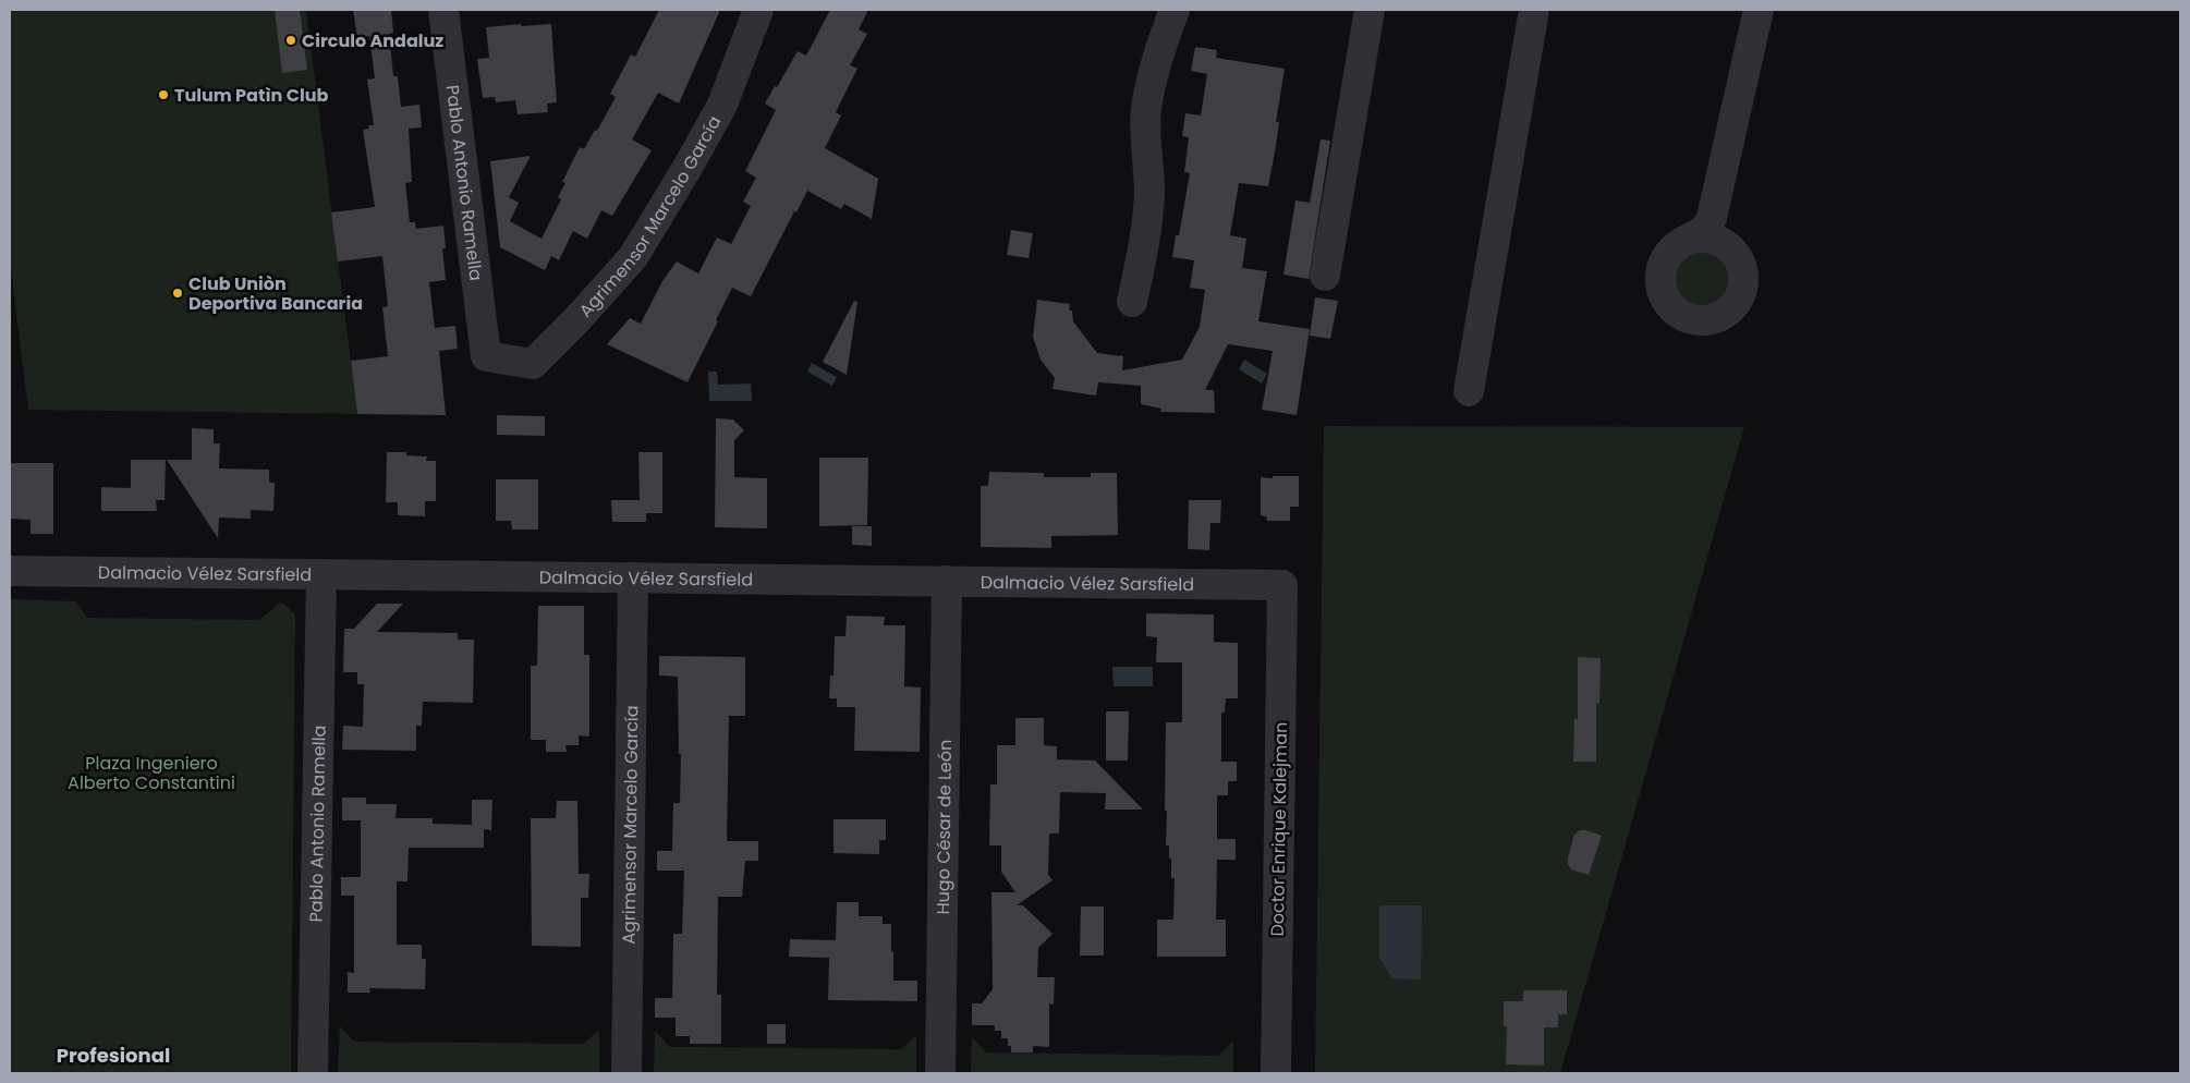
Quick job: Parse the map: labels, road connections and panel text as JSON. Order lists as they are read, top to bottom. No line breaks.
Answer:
{"streets":{"street":["Pablo Antonio Ramella","Agrimensor Marcelo García","Dalmacio Vélez Sarsfield","Hugo César de León","Doctor Enrique Kalejman"]},"crossings":[["Pablo Antonio Ramella","Agrimensor Marcelo García"],["Pablo Antonio Ramella","Dalmacio Vélez Sarsfield"],["Agrimensor Marcelo García","Dalmacio Vélez Sarsfield"],["Dalmacio Vélez Sarsfield","Hugo César de León"],["Dalmacio Vélez Sarsfield","Doctor Enrique Kalejman"]],"districts":["Profesional"],"parks":["Plaza Ingeniero Alberto Constantini"],"places":["Circulo Andaluz","Tulum Patìn Club","Club Uniòn Deportiva Bancaria"]}
